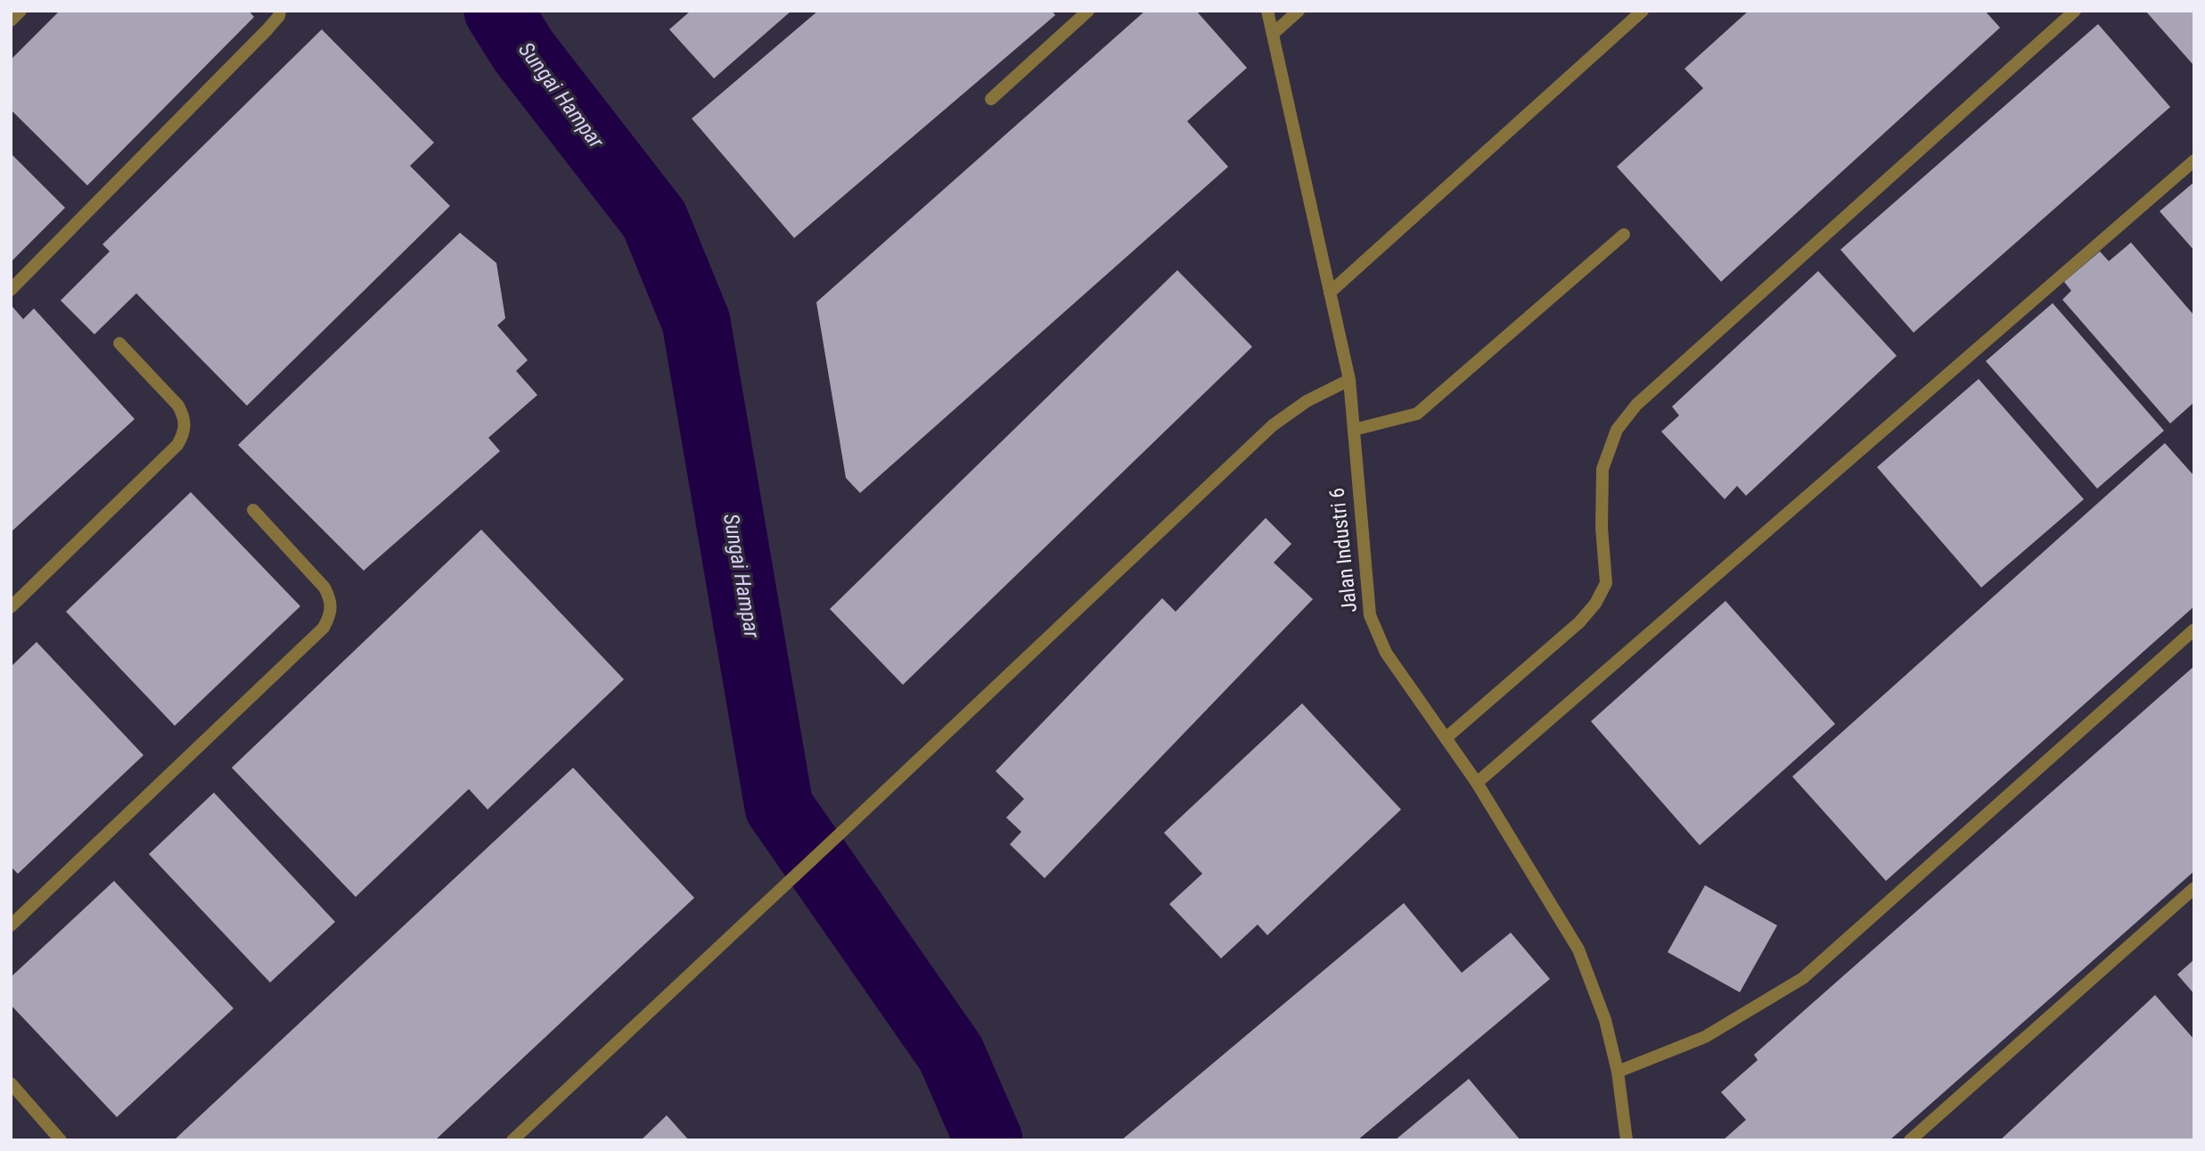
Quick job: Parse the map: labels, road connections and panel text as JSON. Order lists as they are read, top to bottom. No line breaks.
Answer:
{"streets":{"street":["Jalan Industri 6"]},"water":["Sungai Hampar"]}
